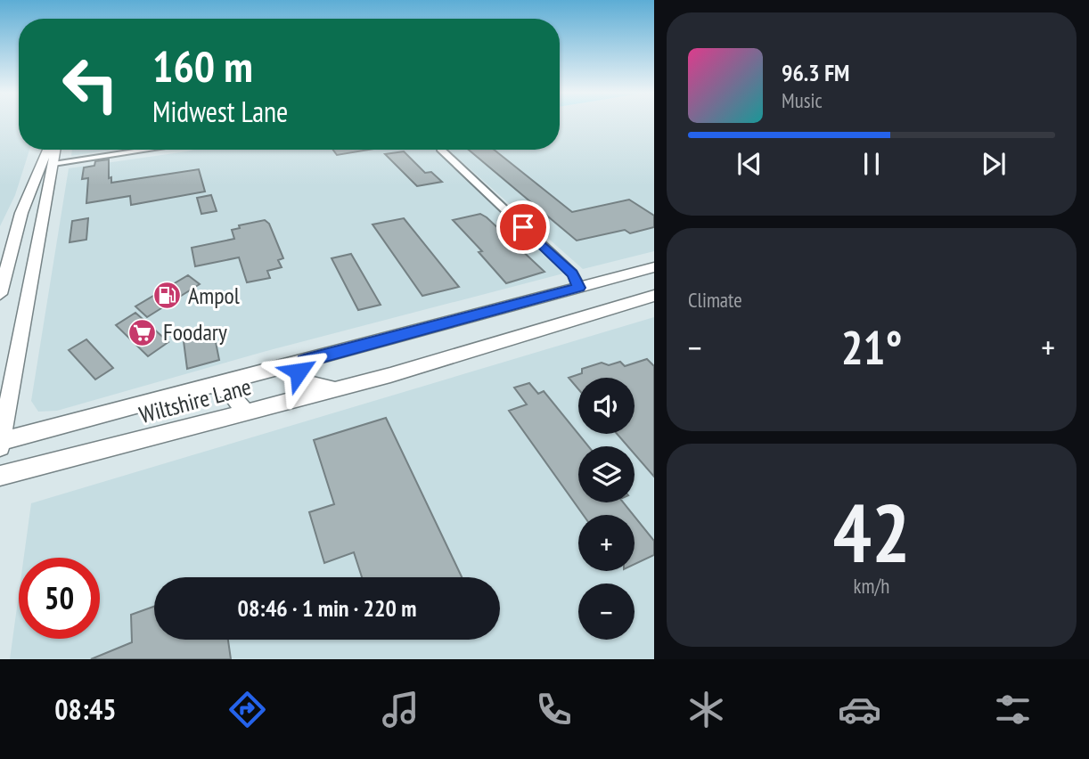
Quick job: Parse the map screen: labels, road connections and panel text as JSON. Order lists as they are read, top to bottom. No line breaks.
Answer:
{"streets":{"main road":["Wiltshire Lane"]},"places":{"fuel station":["Ampol"],"supermarket":["Foodary"]},"page":{"turn":["160 m","Midwest Lane"],"song":["96.3 FM","Music"],"tile":["Climate",["42","km/h"]],"heat":["−","21°","+"],"map_buttons":["+","−"],"limit":"50","trip":"08:46 · 1 min · 220 m","tabs":"08:45"}}
